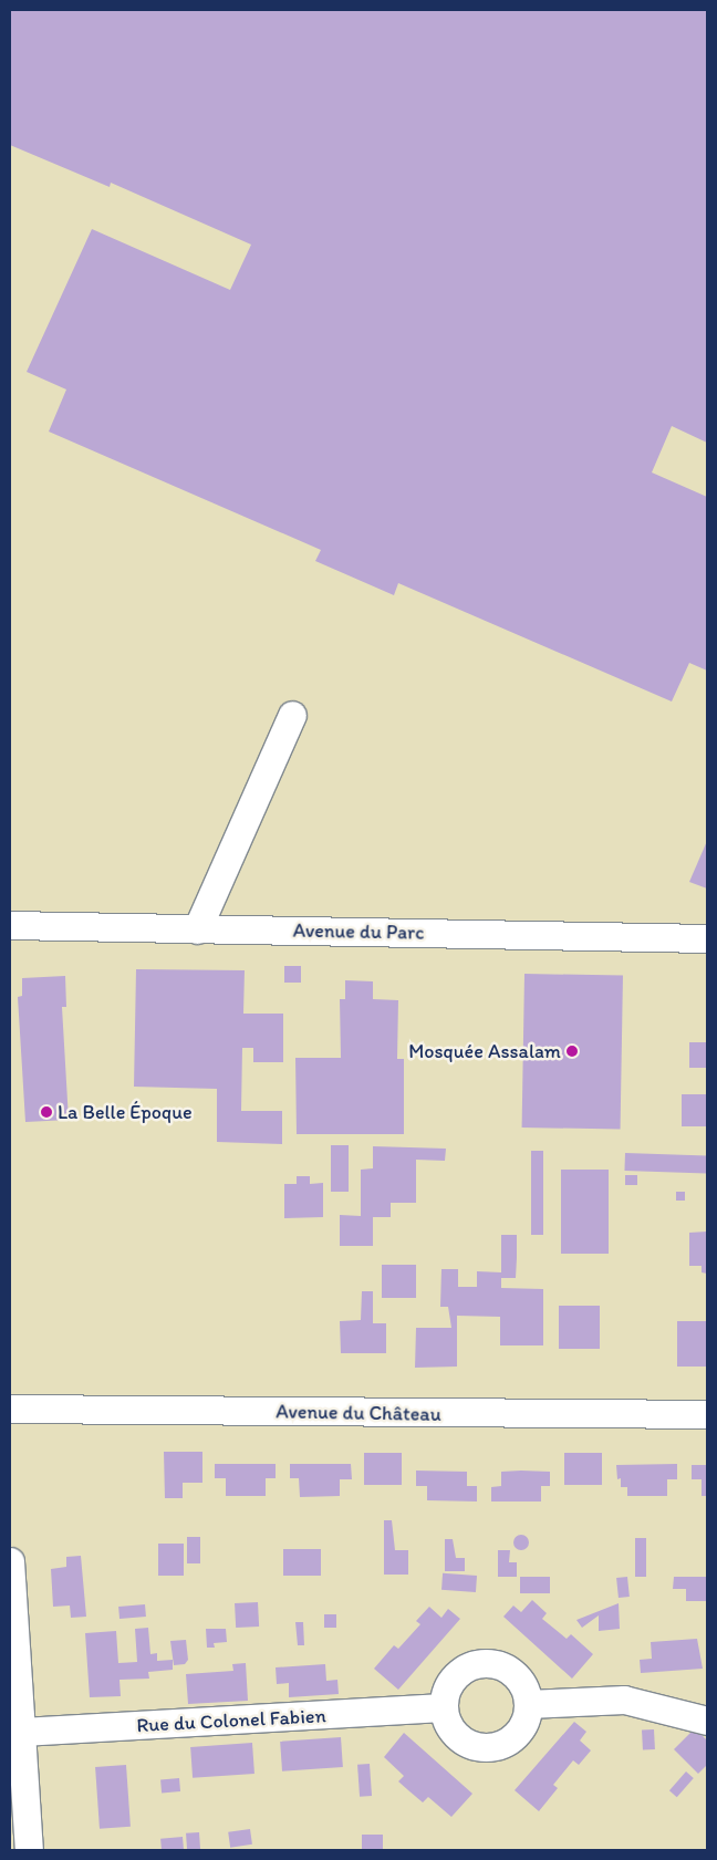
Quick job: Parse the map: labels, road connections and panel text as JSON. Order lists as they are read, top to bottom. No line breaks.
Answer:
{"streets":{"street":["Avenue du Parc","Avenue du Château","Rue du Colonel Fabien"]},"places":["Mosquée Assalam","La Belle Époque"]}
